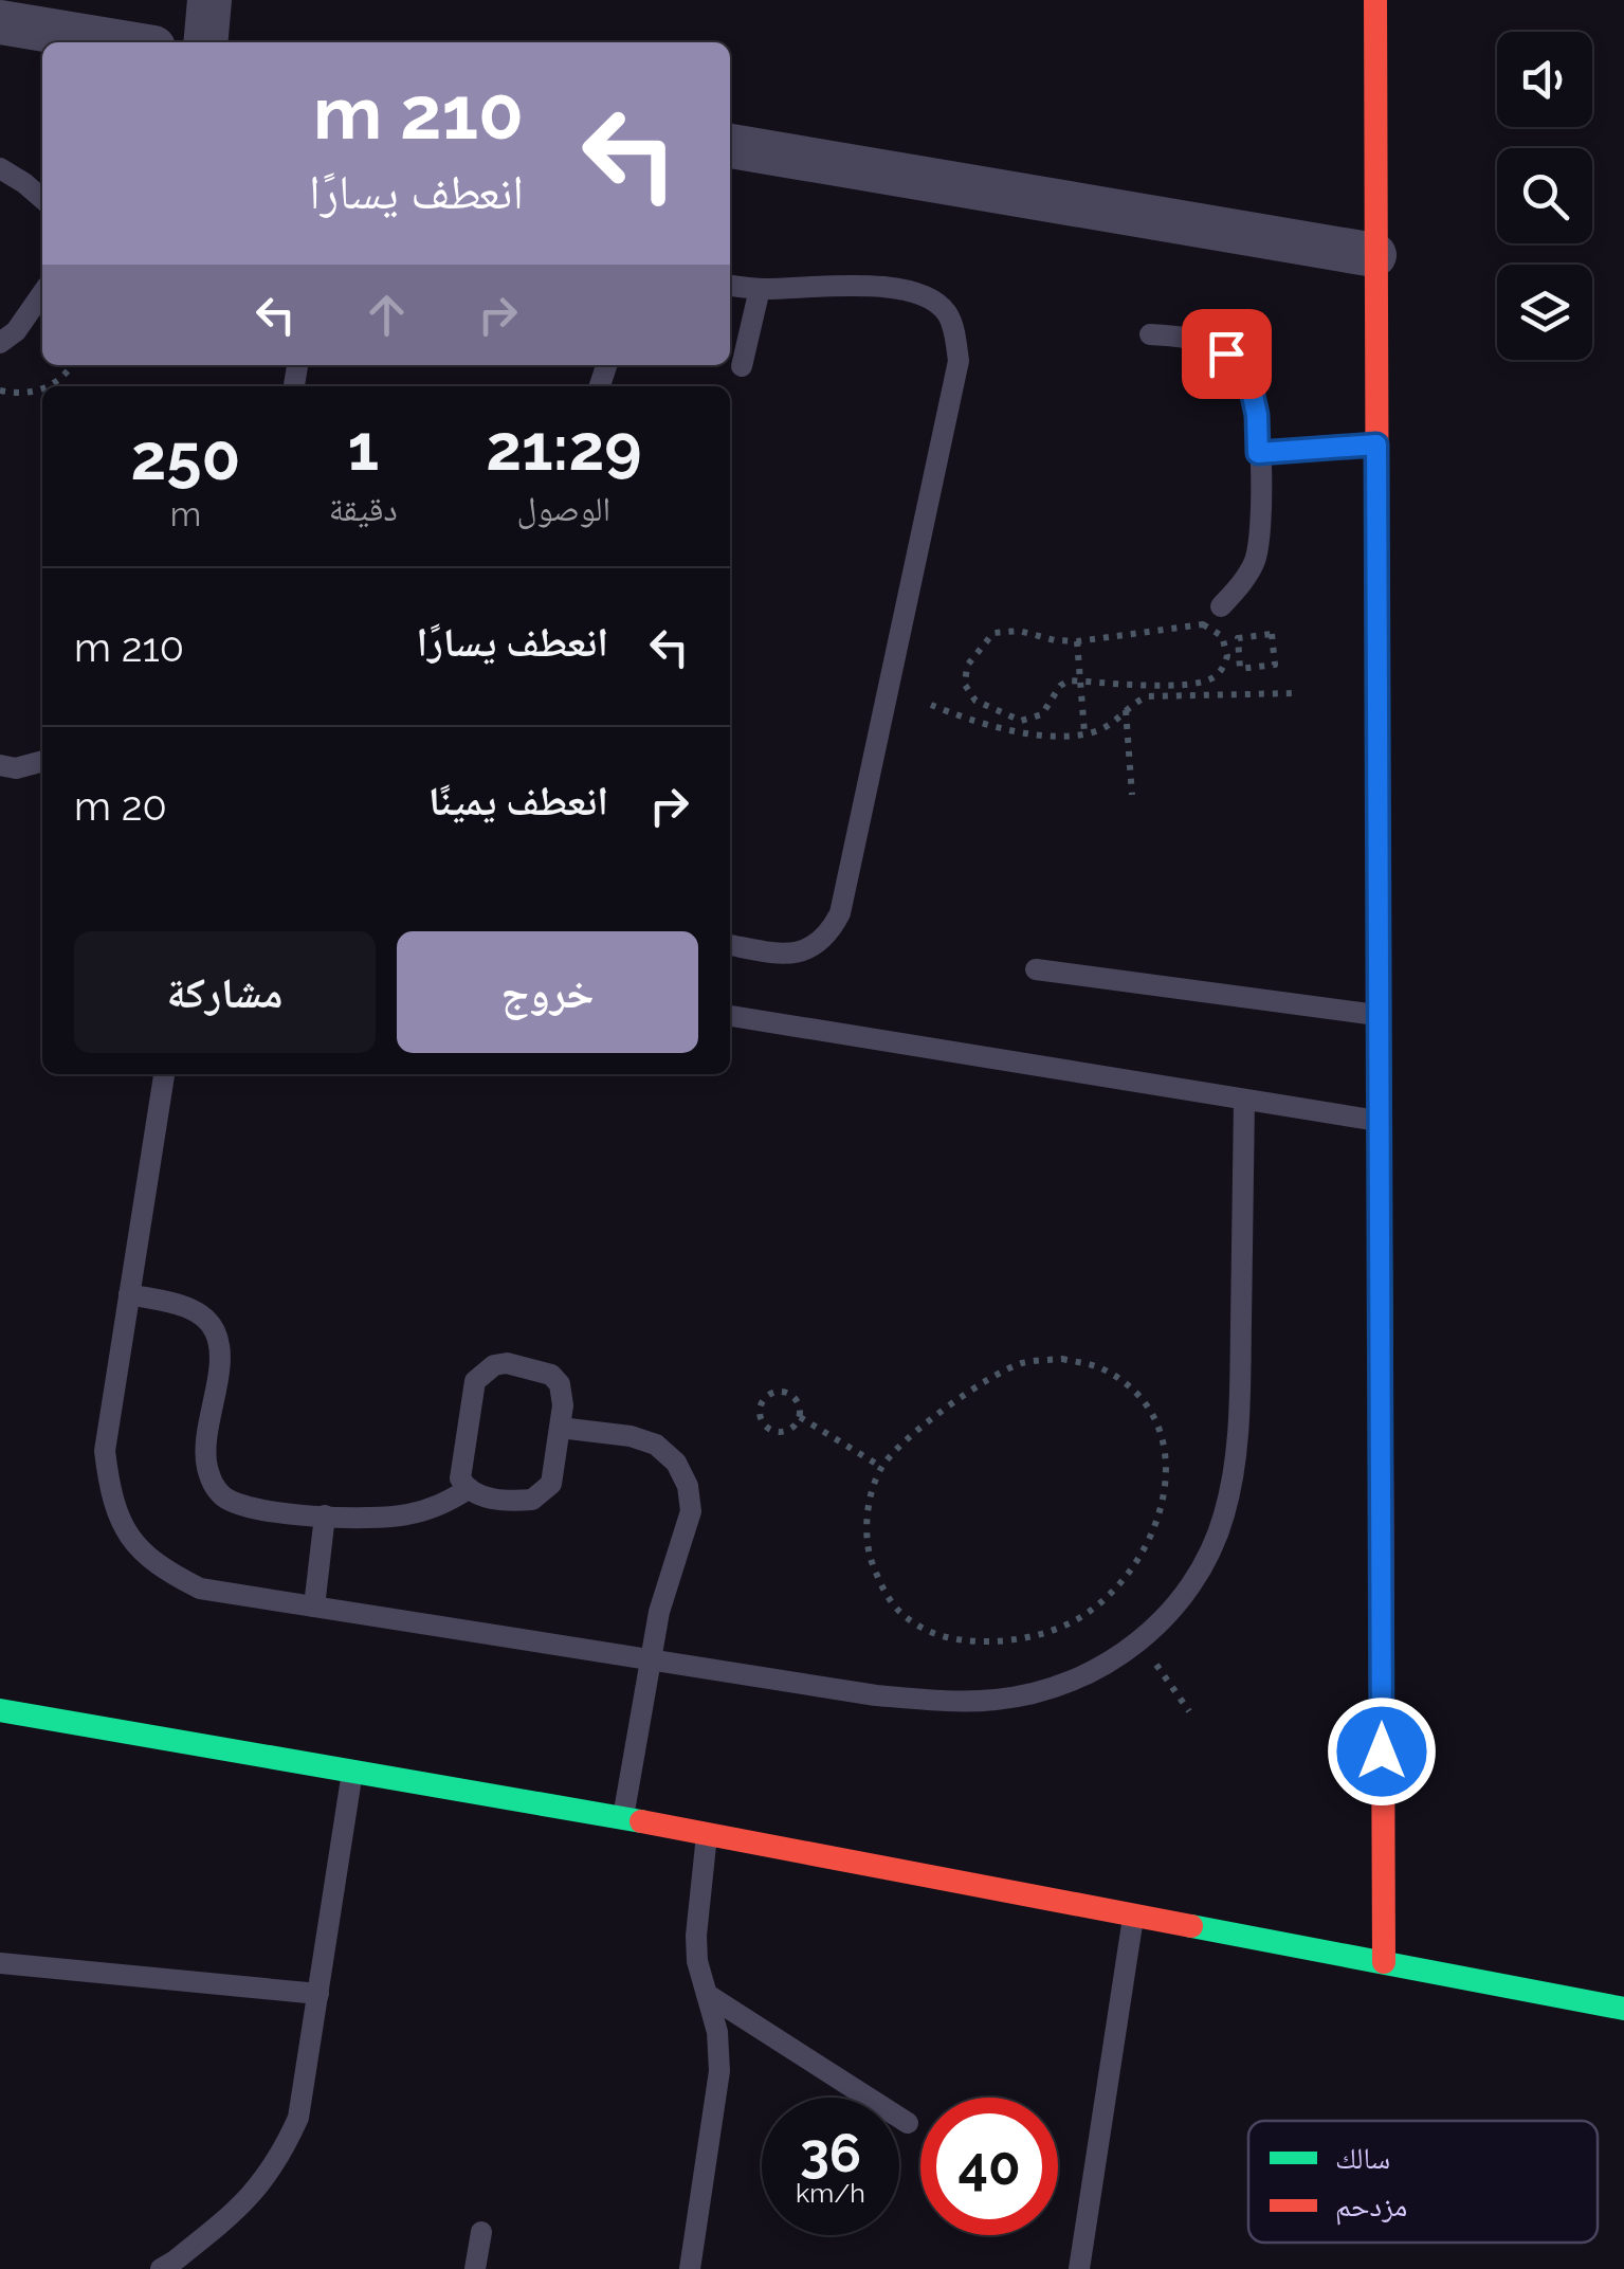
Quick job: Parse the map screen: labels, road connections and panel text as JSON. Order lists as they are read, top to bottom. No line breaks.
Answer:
{"legend":["سالك","مزدحم"],"page":{"turn":["210 m","انعطف يسارًا"],"eta":["21:29","الوصول","1","دقيقة","250","m"],"list":[{"name":"انعطف يسارًا","value":"210 m"},{"name":"انعطف يمينًا","value":"20 m"}],"buttons":["خروج","مشاركة"],"speed":"36 km/h","limit":"40"}}
